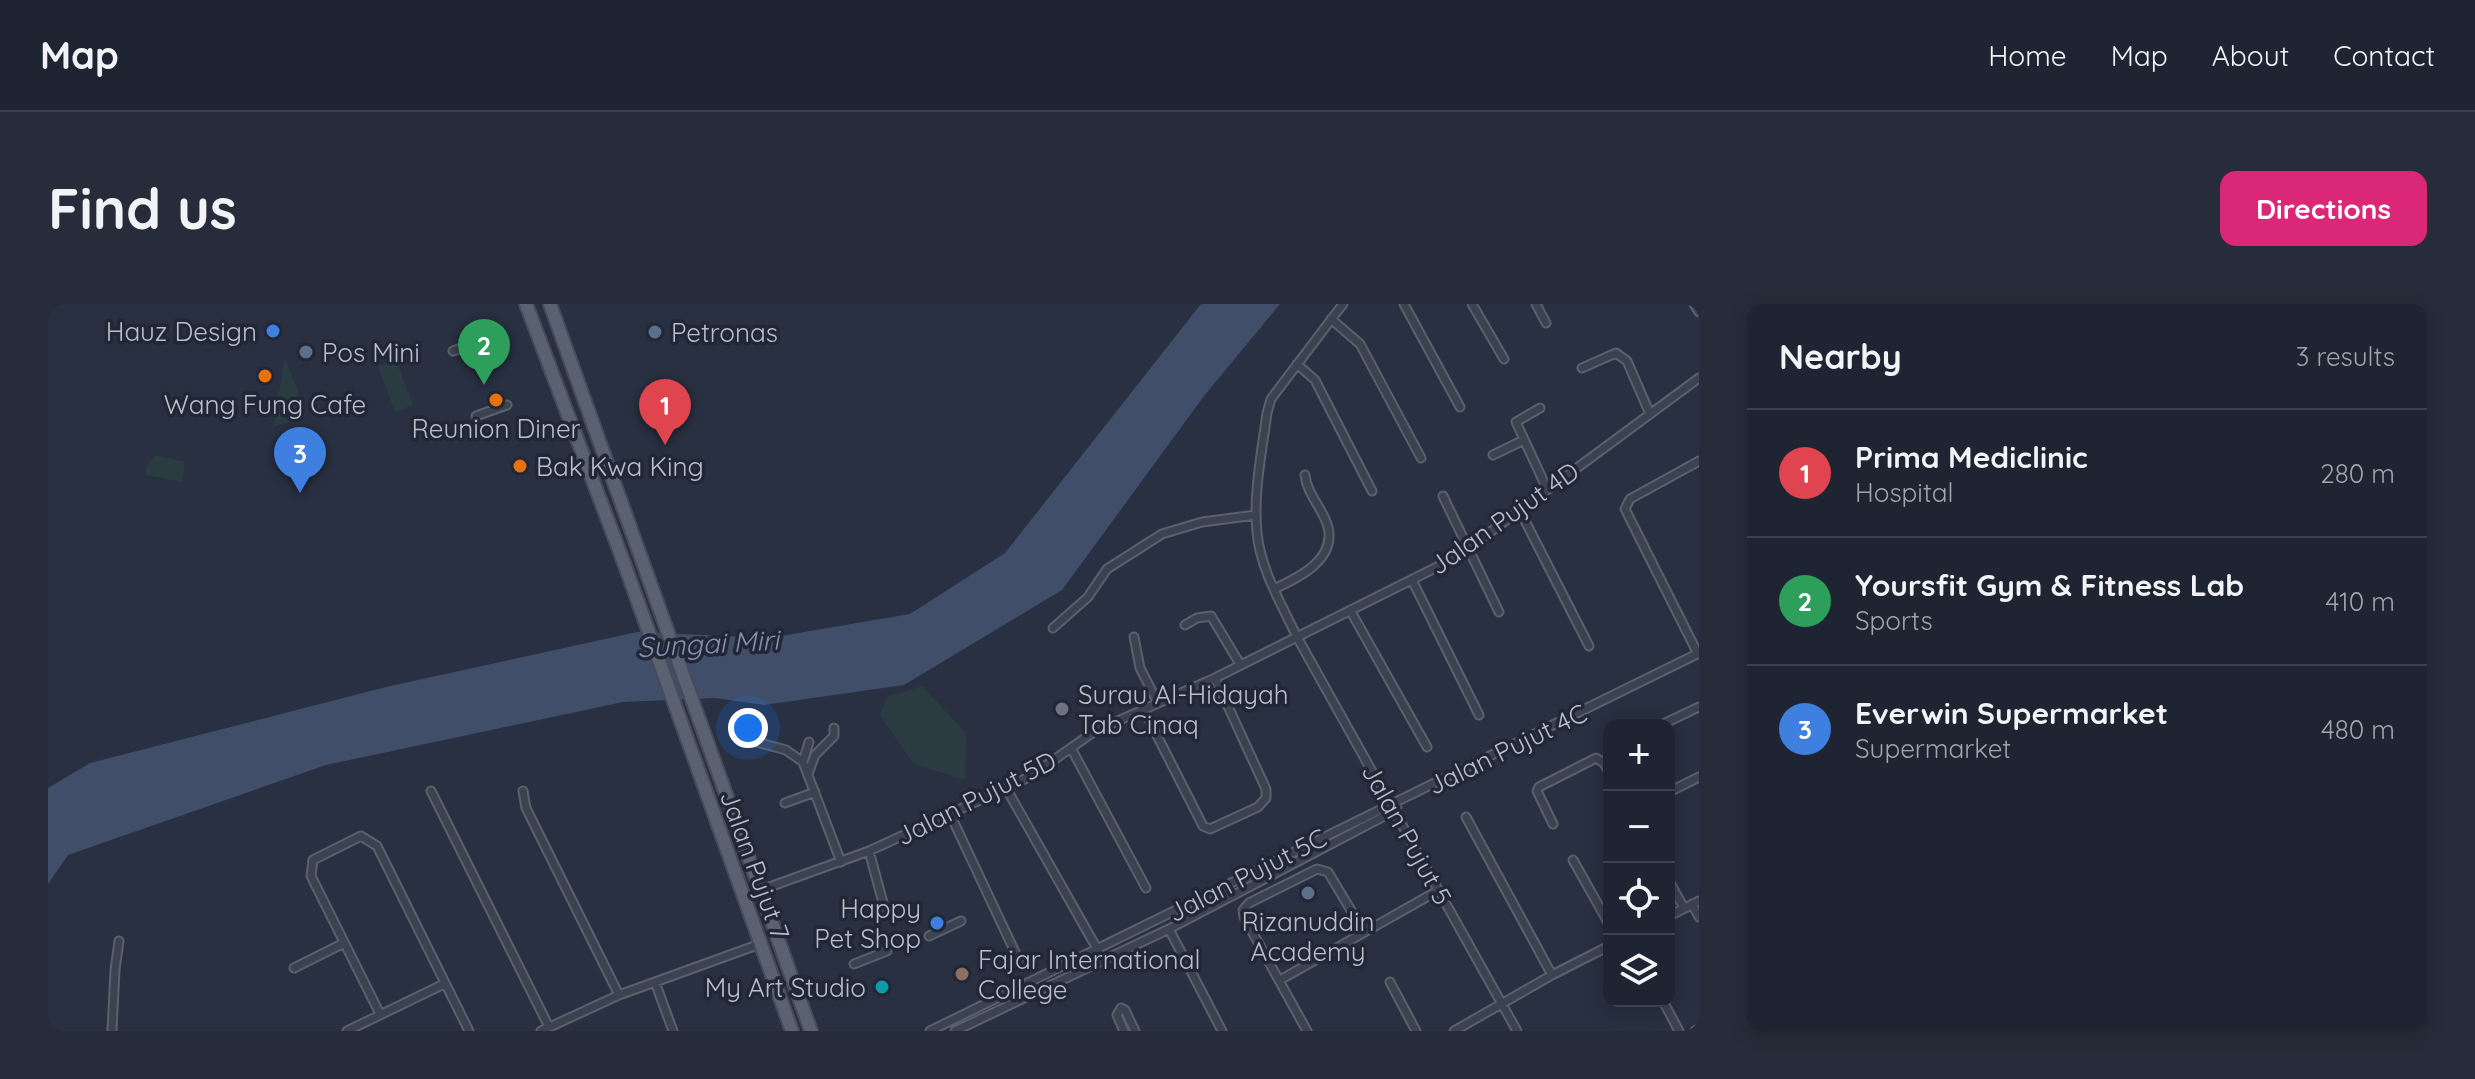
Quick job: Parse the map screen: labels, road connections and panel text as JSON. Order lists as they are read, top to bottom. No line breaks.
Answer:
{"streets":{"main road":["Jalan Pujut 7"],"street":["Jalan Pujut 4D","Jalan Pujut 4C","Jalan Pujut 5D","Jalan Pujut 5","Jalan Pujut 5C"]},"crossings":[["Jalan Pujut 4D","Jalan Pujut 5D"],["Jalan Pujut 4D","Jalan Pujut 5"],["Jalan Pujut 4C","Jalan Pujut 5"],["Jalan Pujut 4C","Jalan Pujut 5C"],["Jalan Pujut 5D","Jalan Pujut 5"],["Jalan Pujut 5D","Jalan Pujut 7"],["Jalan Pujut 5","Jalan Pujut 5C"]],"water":["Sungai Miri"],"places":["Hauz Design","Petronas","Pos Mini","Wang Fung Cafe","Reunion Diner","Bak Kwa King","Surau Al-Hidayah Tab Cinaq","Rizanuddin Academy","Happy Pet Shop","Fajar International College","My Art Studio"],"page":{"header":"Map","nav":["Home","Map","About","Contact"],"buttons":"Directions","title":"Find us","heading":["Nearby","3 results"],"pins":["2","1","3"],"list":[{"mark":"1","name":"Prima Mediclinic","note":"Hospital","value":"280 m"},{"mark":"2","name":"Yoursfit Gym & Fitness Lab","note":"Sports","value":"410 m"},{"mark":"3","name":"Everwin Supermarket","note":"Supermarket","value":"480 m"}],"map_buttons":["+","−"]}}
